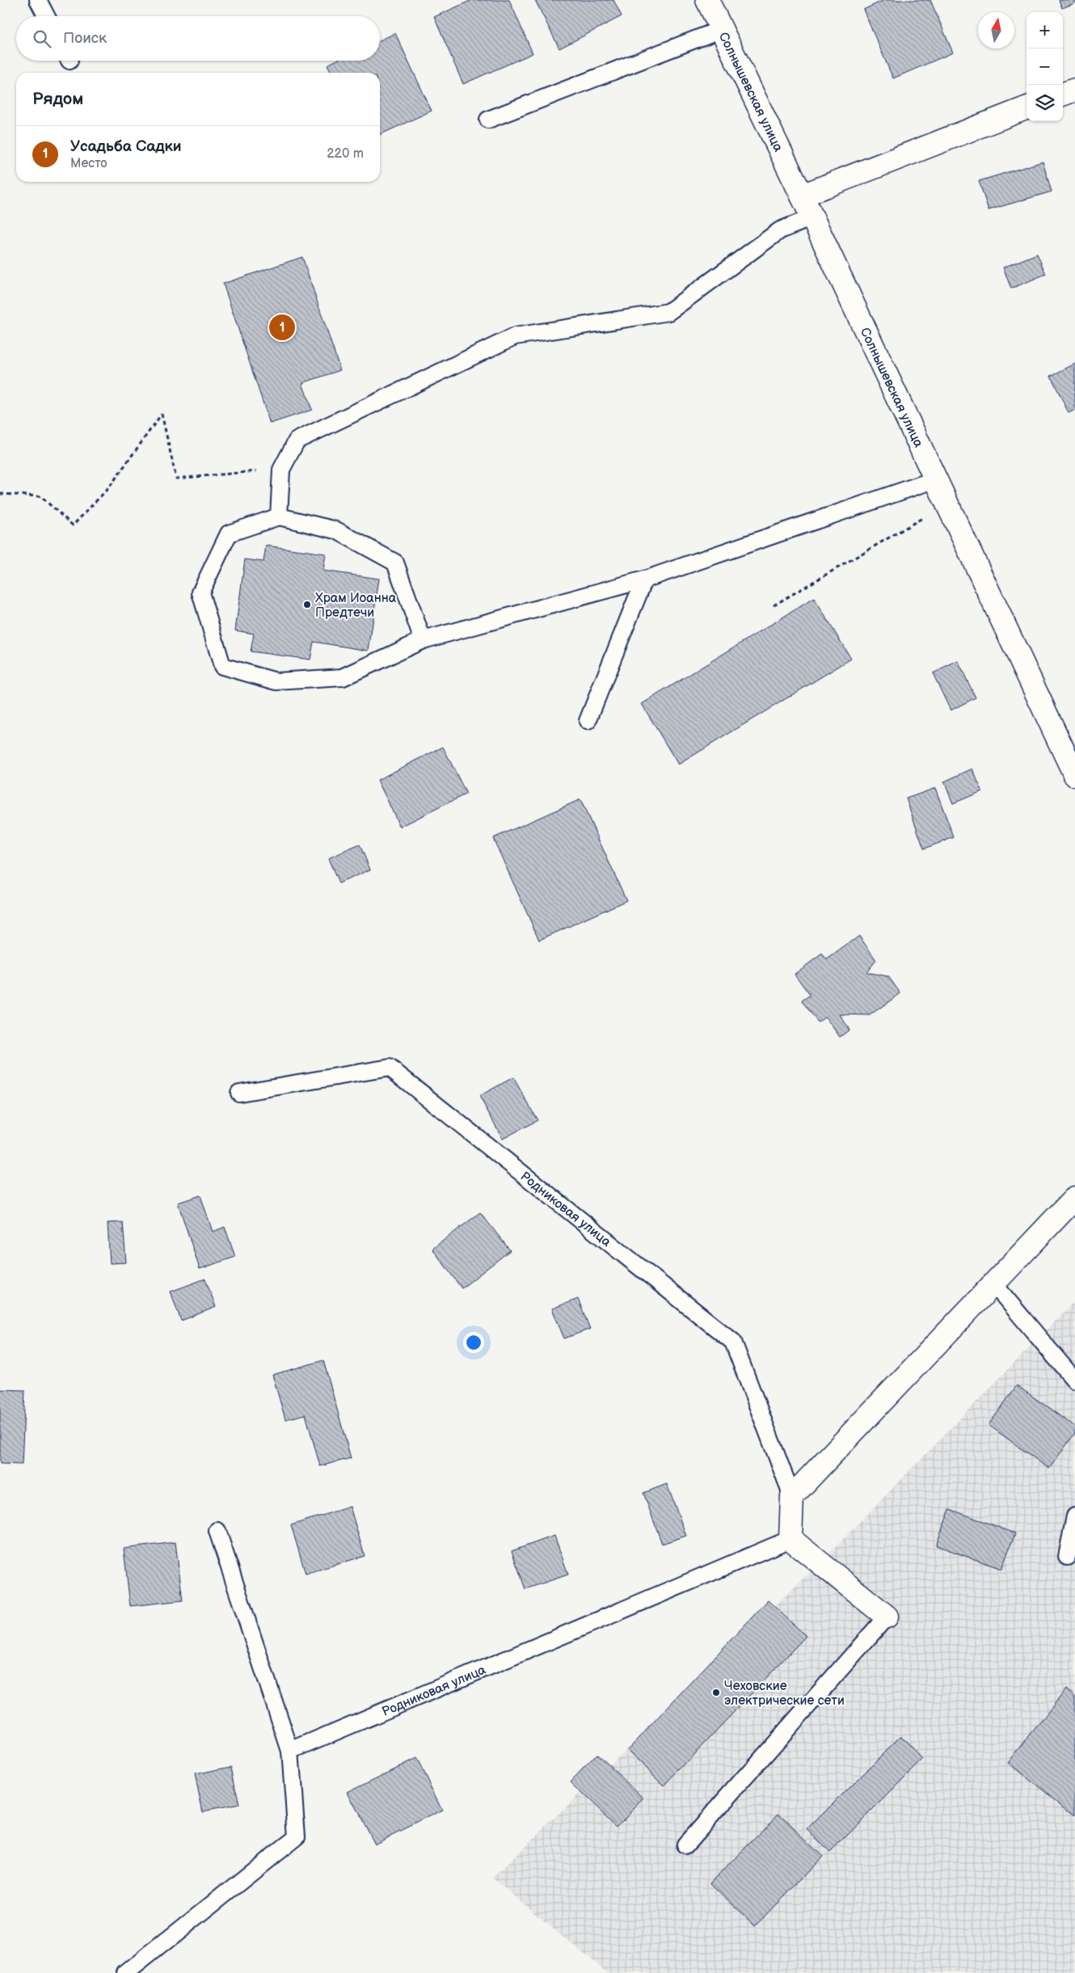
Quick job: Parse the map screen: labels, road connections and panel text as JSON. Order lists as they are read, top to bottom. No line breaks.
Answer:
{"streets":{"street":["Солнышевская улица"],"lane":["Родниковая улица"]},"places":["Храм Иоанна Предтечи","Чеховские электрические сети"],"north":"top","page":{"map_buttons":["+","−"],"search":"Поиск","heading":"Рядом","list":[{"mark":"1","name":"Усадьба Садки","note":"Место","value":"220 m"}],"pins":"1"}}
